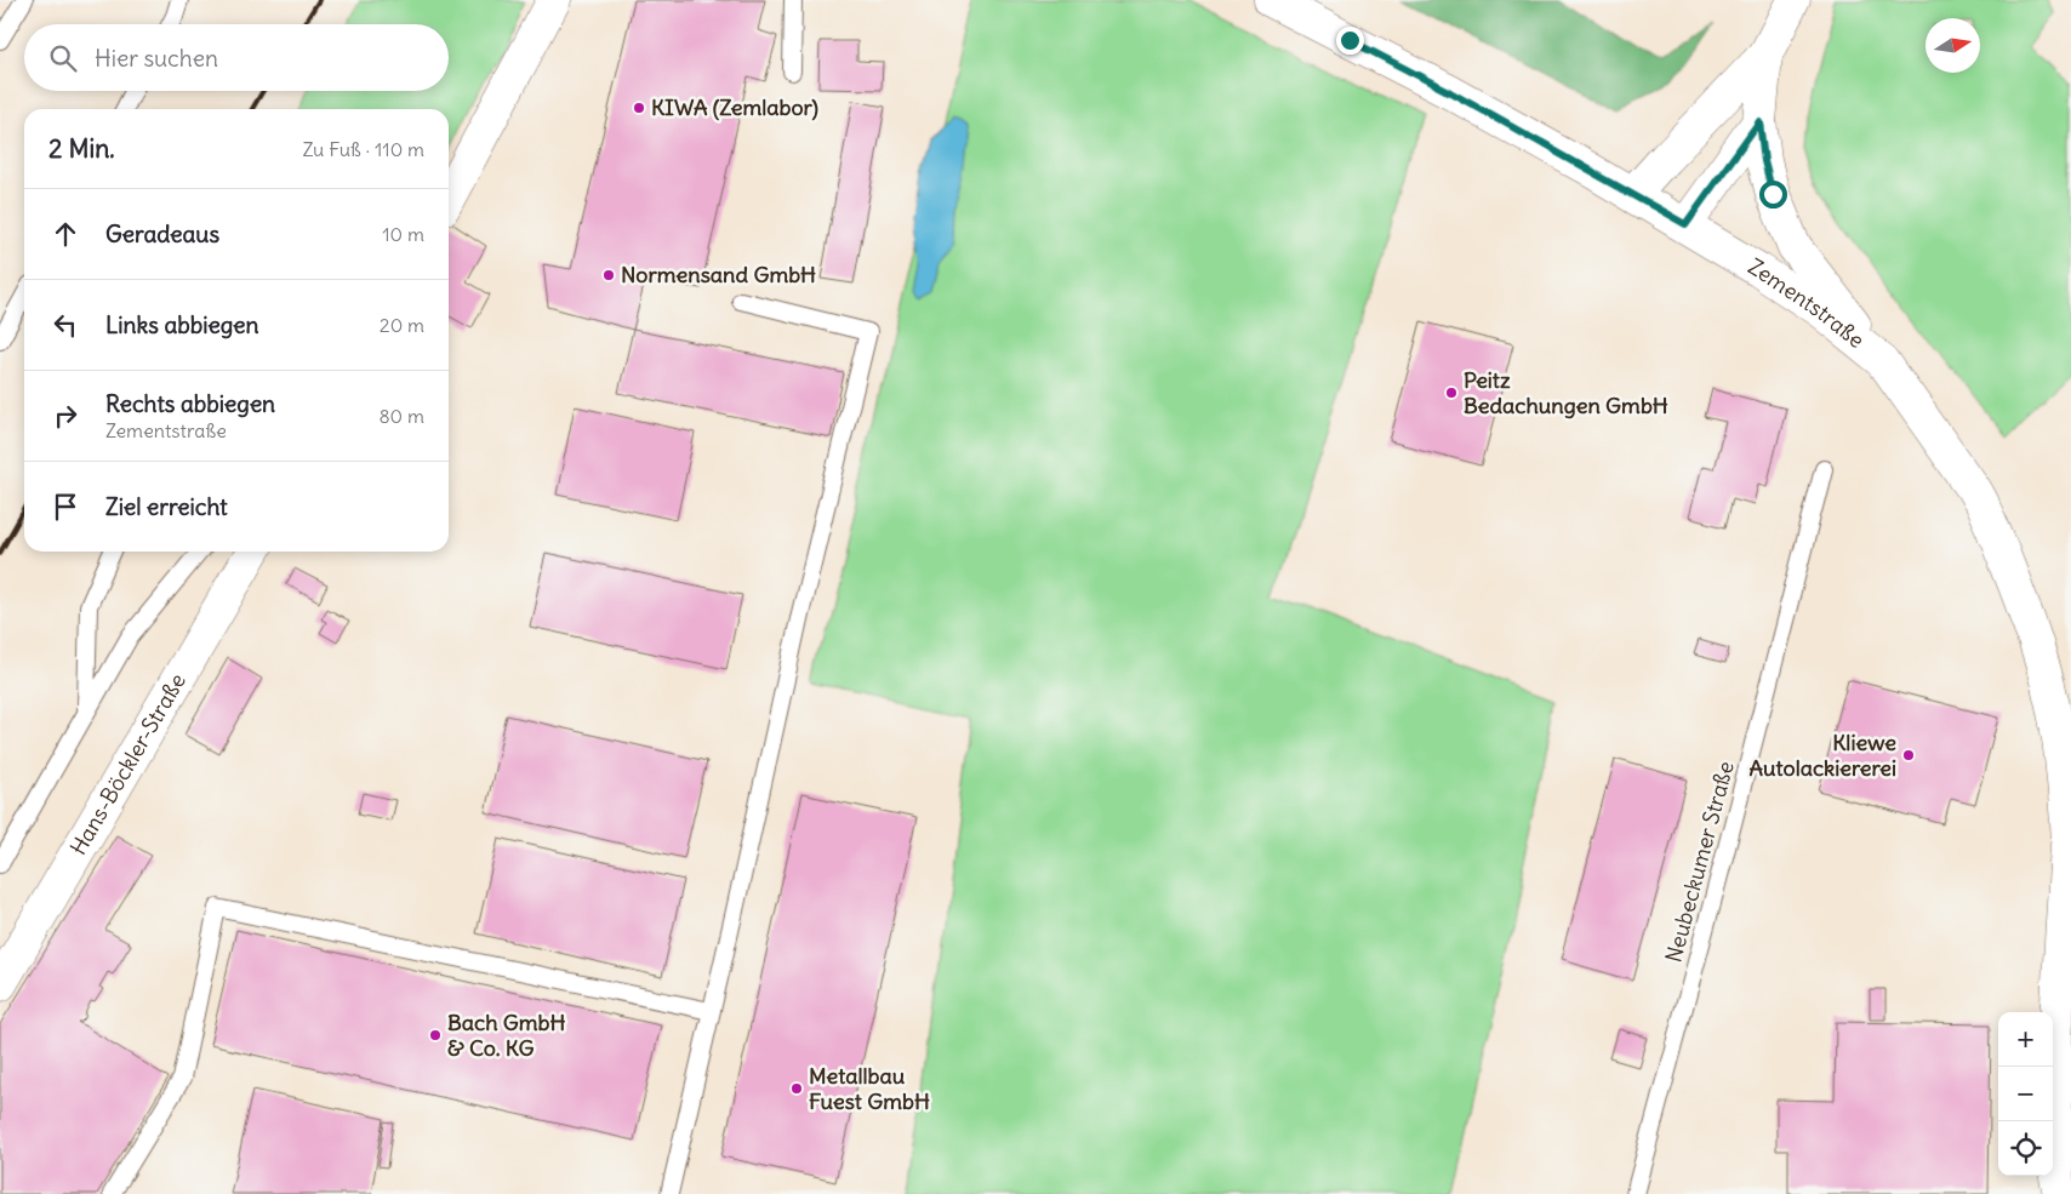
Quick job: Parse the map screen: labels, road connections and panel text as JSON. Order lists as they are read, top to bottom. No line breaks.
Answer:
{"streets":{"street":["Zementstraße","Hans-Böckler-Straße"],"lane":["Neubeckumer Straße"]},"places":["KIWA (Zemlabor)","Normensand GmbH","Peitz Bedachungen GmbH","Kliewe Autolackiererei","Bach GmbH & Co. KG","Metallbau Fuest GmbH"],"north":"right","page":{"search":"Hier suchen","heading":["2 Min.","Zu Fuß · 110 m"],"list":[["Geradeaus","10 m"],["Links abbiegen","20 m"],["Rechts abbiegen","Zementstraße","80 m"],"Ziel erreicht"],"map_buttons":["+","−"]}}
